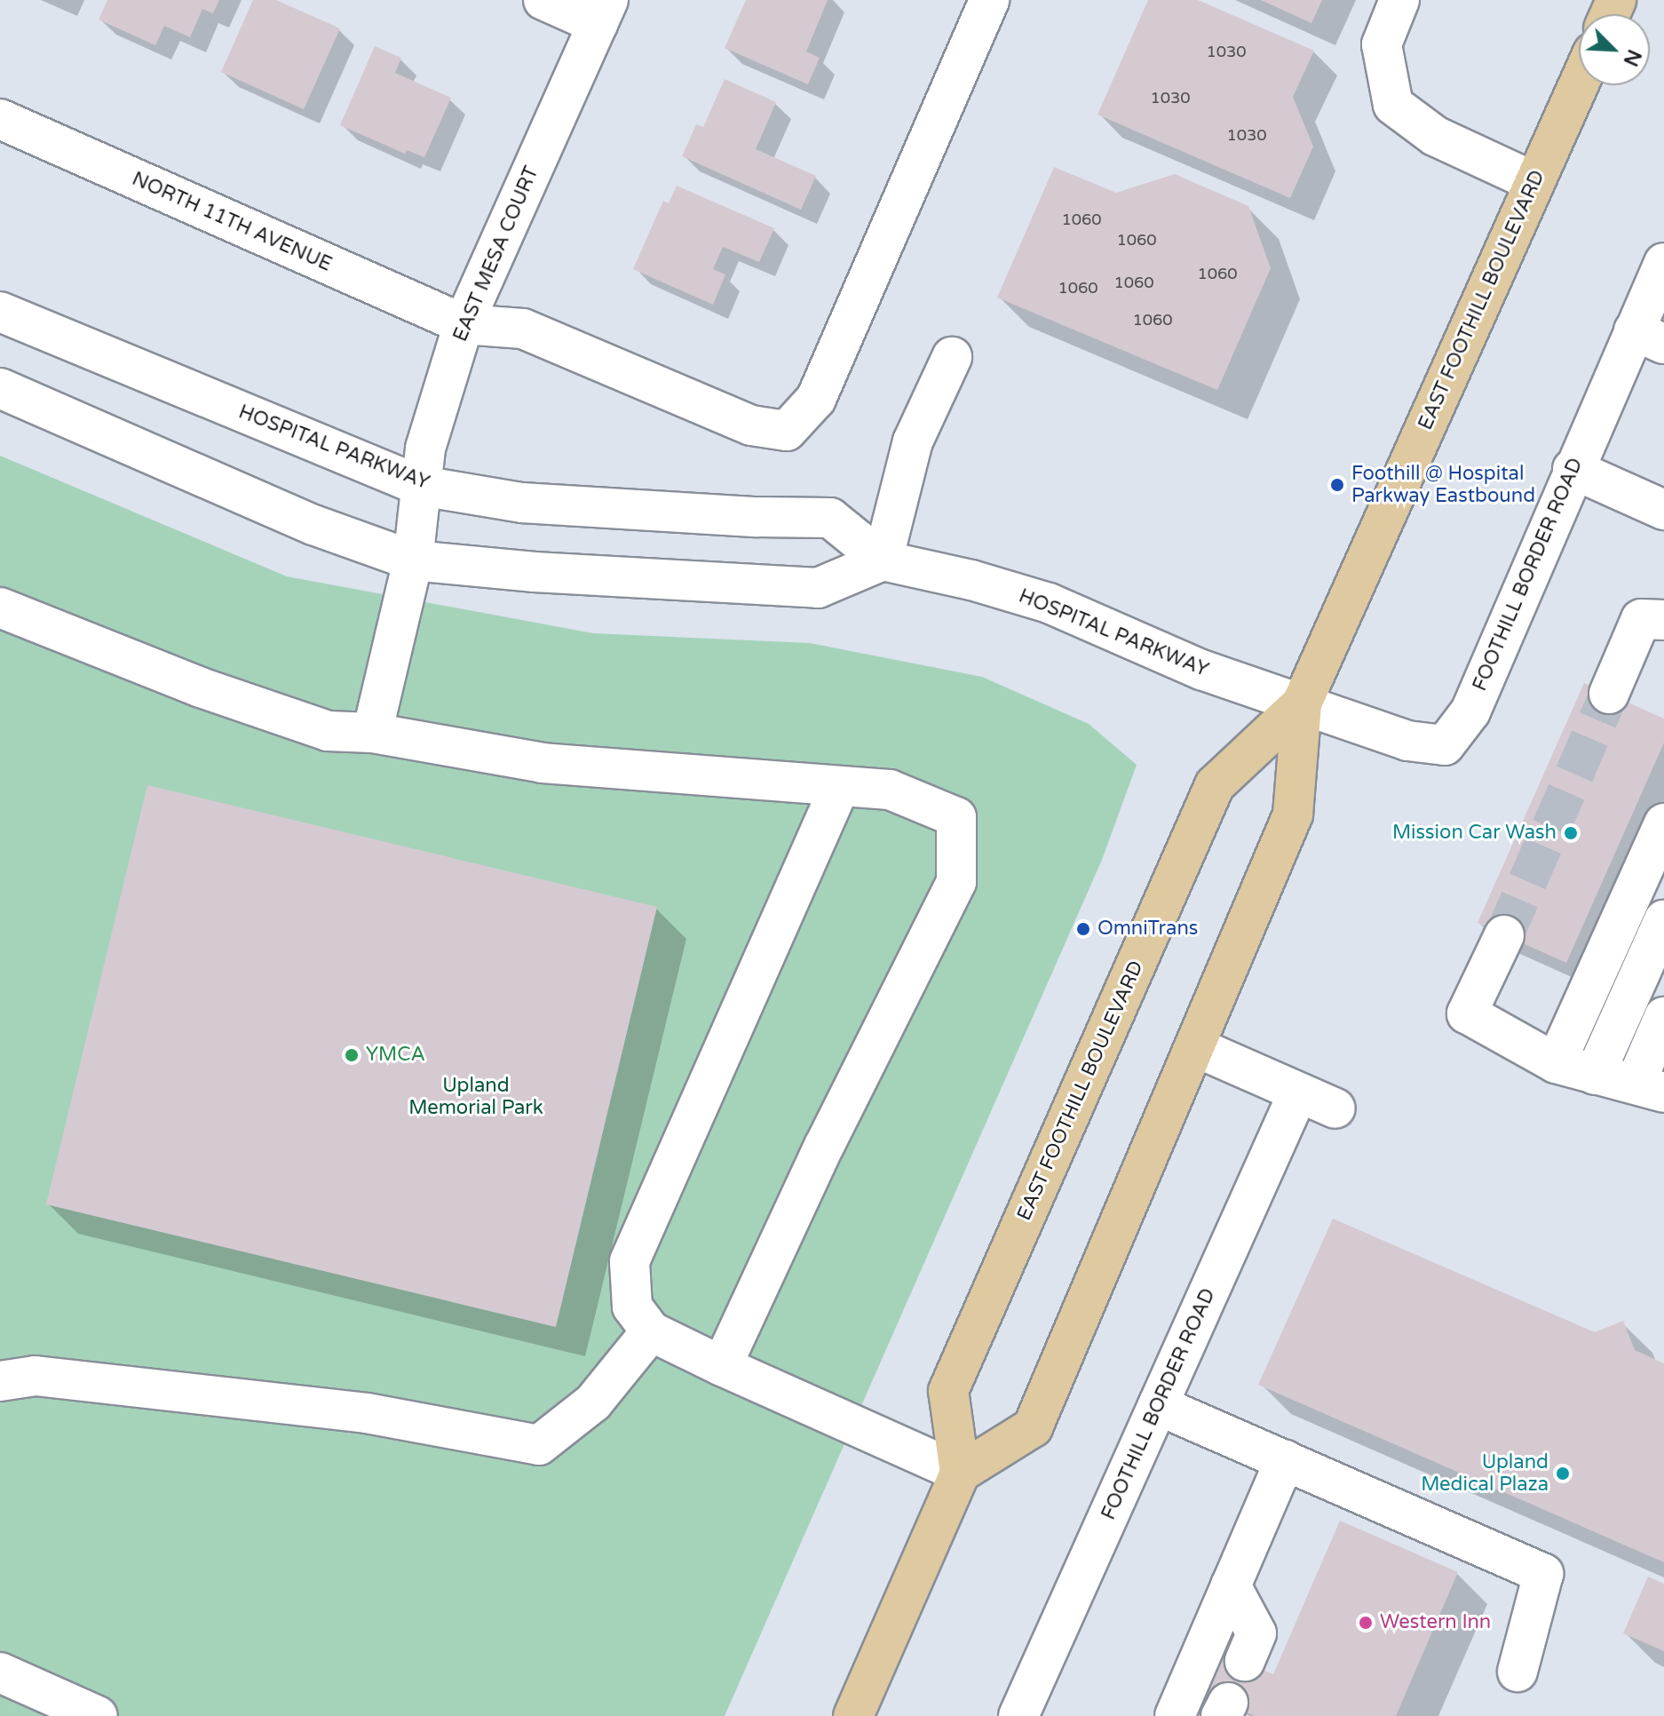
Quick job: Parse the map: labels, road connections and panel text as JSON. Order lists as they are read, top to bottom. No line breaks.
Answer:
{"streets":{"main road":["EAST FOOTHILL BOULEVARD"],"street":["NORTH 11TH AVENUE","EAST MESA COURT","HOSPITAL PARKWAY","FOOTHILL BORDER ROAD"]},"crossings":[["NORTH 11TH AVENUE","EAST MESA COURT"],["EAST MESA COURT","HOSPITAL PARKWAY"],["EAST FOOTHILL BOULEVARD","HOSPITAL PARKWAY"],["EAST FOOTHILL BOULEVARD","FOOTHILL BORDER ROAD"],["HOSPITAL PARKWAY","FOOTHILL BORDER ROAD"]],"parks":["Upland Memorial Park"],"places":["Foothill @ Hospital Parkway Eastbound","Mission Car Wash","OmniTrans","YMCA","Upland Medical Plaza","Western Inn"],"house_numbers":["1030","1030","1030","1060","1060","1060","1060","1060","1060"],"north":"bottom right"}
